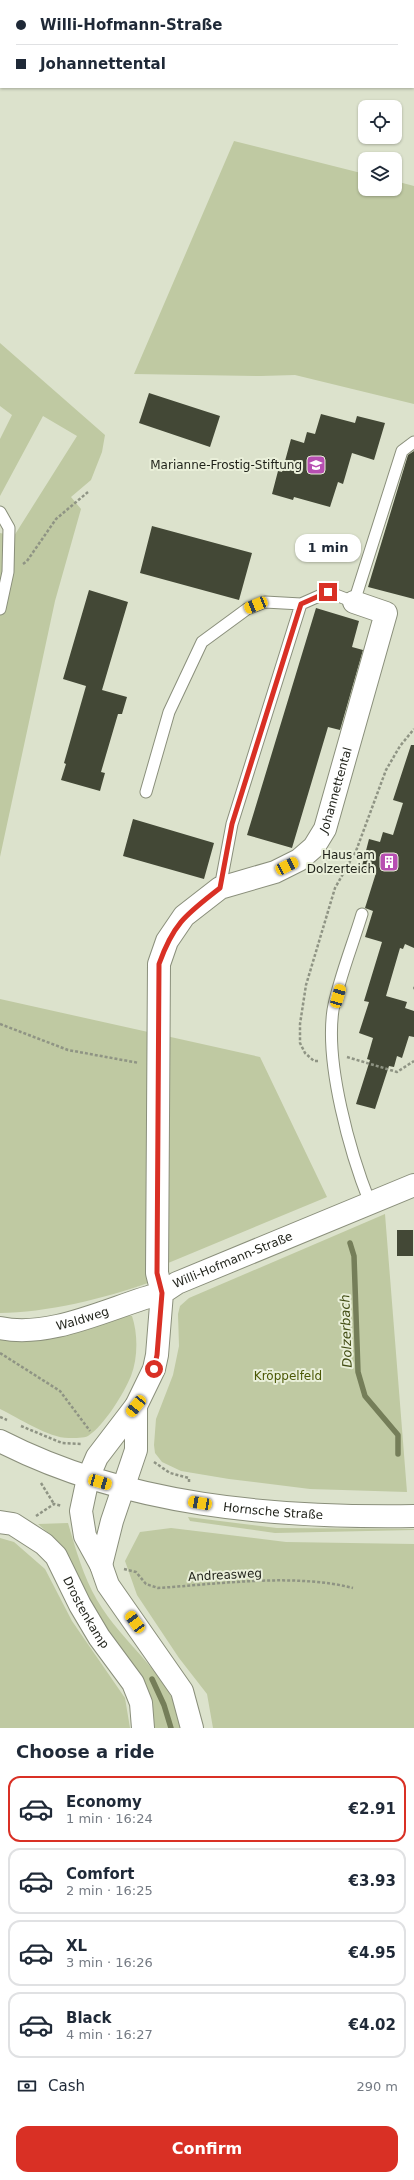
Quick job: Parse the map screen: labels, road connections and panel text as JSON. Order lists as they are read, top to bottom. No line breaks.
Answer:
{"streets":{"street":["Johannettental","Willi-Hofmann-Straße","Waldweg","Hornsche Straße","Drostenkamp"],"path":["Andreasweg"]},"crossings":[["Johannettental","Willi-Hofmann-Straße"],["Johannettental","Waldweg"],["Willi-Hofmann-Straße","Waldweg"],["Willi-Hofmann-Straße","Hornsche Straße"],["Willi-Hofmann-Straße","Andreasweg"]],"water":["Dolzerbach"],"parks":["Kröppelfeld"],"places":{"school or university":["Marianne-Frostig-Stiftung"],"building":["Haus am Dolzerteich"]},"page":{"banner":["Willi-Hofmann-Straße","Johannettental"],"bubble":"1 min","heading":"Choose a ride","list":[{"name":"Economy","note":"1 min · 16:24","value":"€2.91"},{"name":"Comfort","note":"2 min · 16:25","value":"€3.93"},{"name":"XL","note":"3 min · 16:26","value":"€4.95"},{"name":"Black","note":"4 min · 16:27","value":"€4.02"}],"pay":["Cash","290 m"],"buttons":"Confirm"}}
